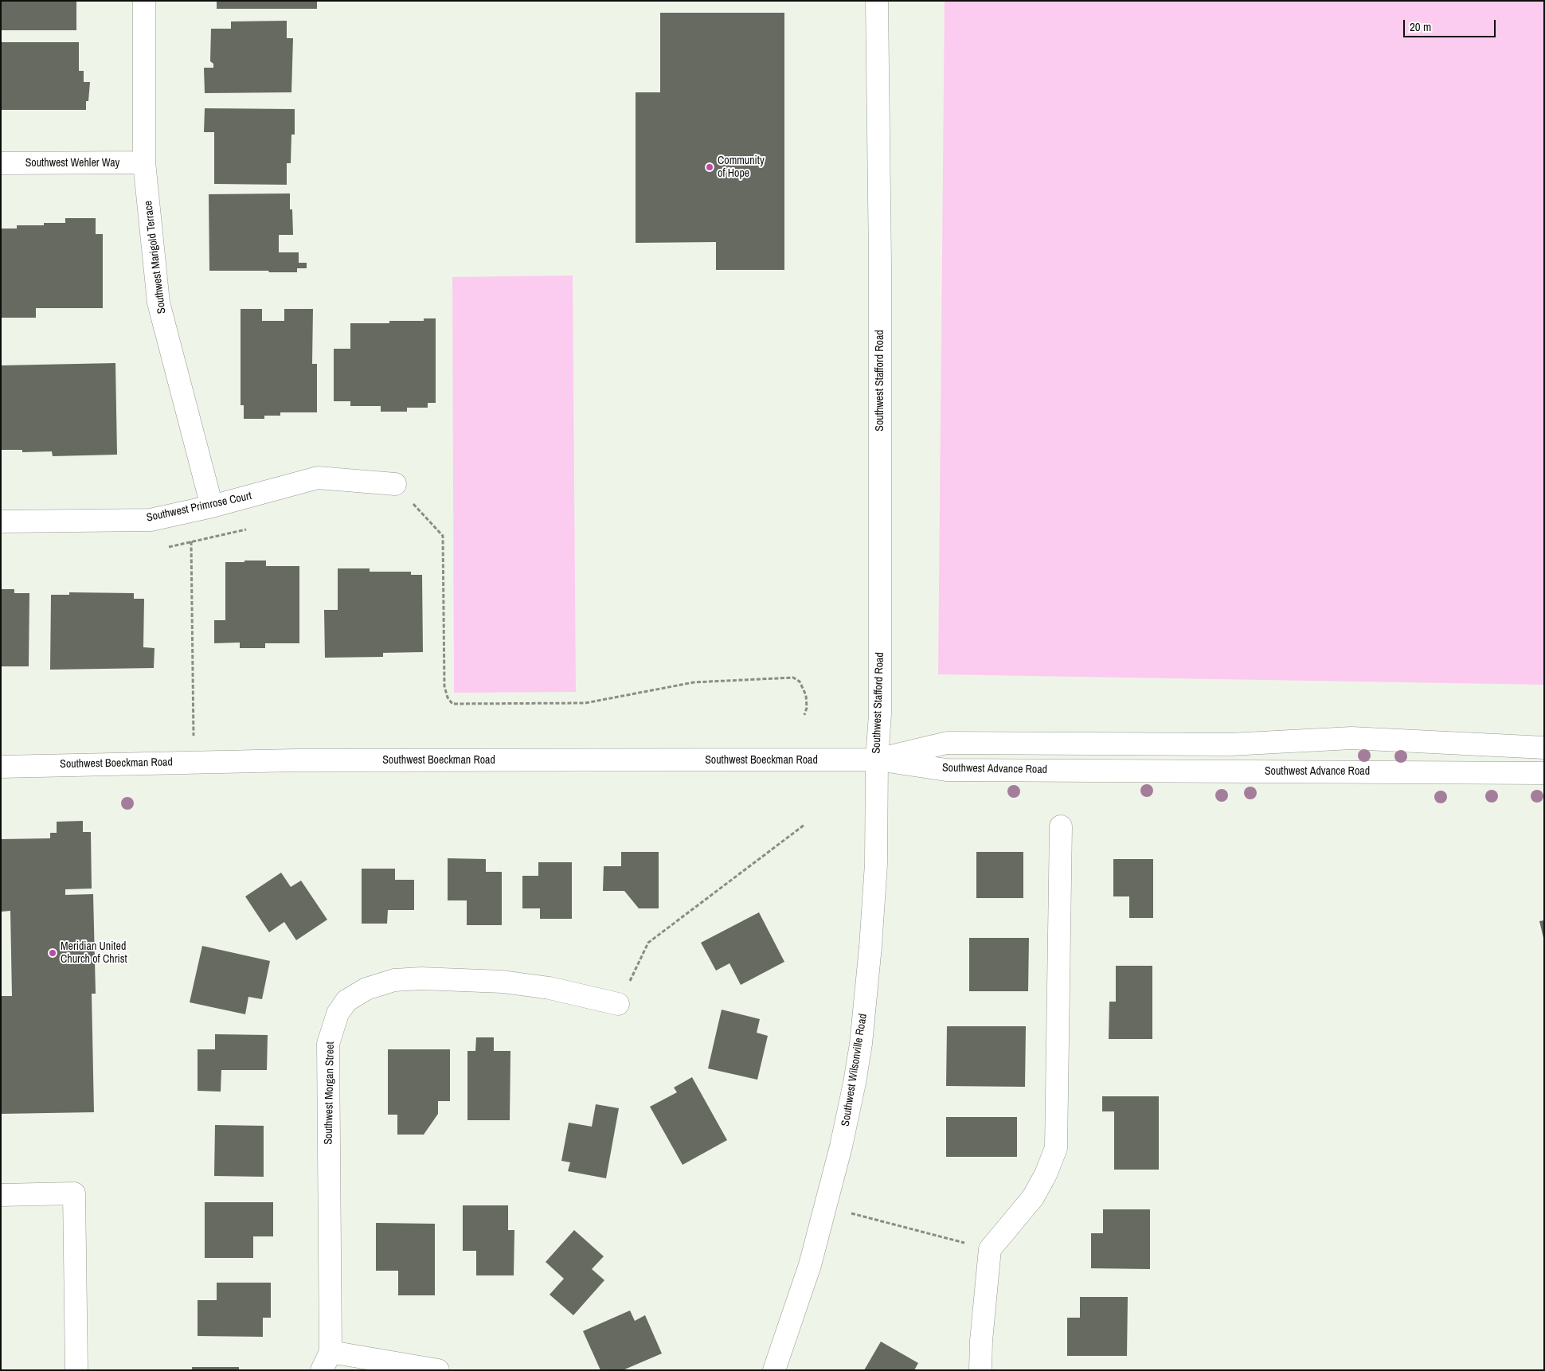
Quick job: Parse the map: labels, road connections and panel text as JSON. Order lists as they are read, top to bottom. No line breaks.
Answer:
{"streets":{"street":["Southwest Wehler Way","Southwest Marigold Terrace","Southwest Stafford Road","Southwest Primrose Court","Southwest Boeckman Road","Southwest Advance Road","Southwest Wilsonville Road","Southwest Morgan Street"]},"crossings":[["Southwest Wehler Way","Southwest Marigold Terrace"],["Southwest Marigold Terrace","Southwest Primrose Court"],["Southwest Stafford Road","Southwest Boeckman Road"],["Southwest Stafford Road","Southwest Advance Road"],["Southwest Stafford Road","Southwest Wilsonville Road"],["Southwest Boeckman Road","Southwest Advance Road"],["Southwest Boeckman Road","Southwest Wilsonville Road"],["Southwest Advance Road","Southwest Wilsonville Road"]],"places":["Community of Hope","Meridian United Church of Christ"],"scale_bar":"20 m"}
